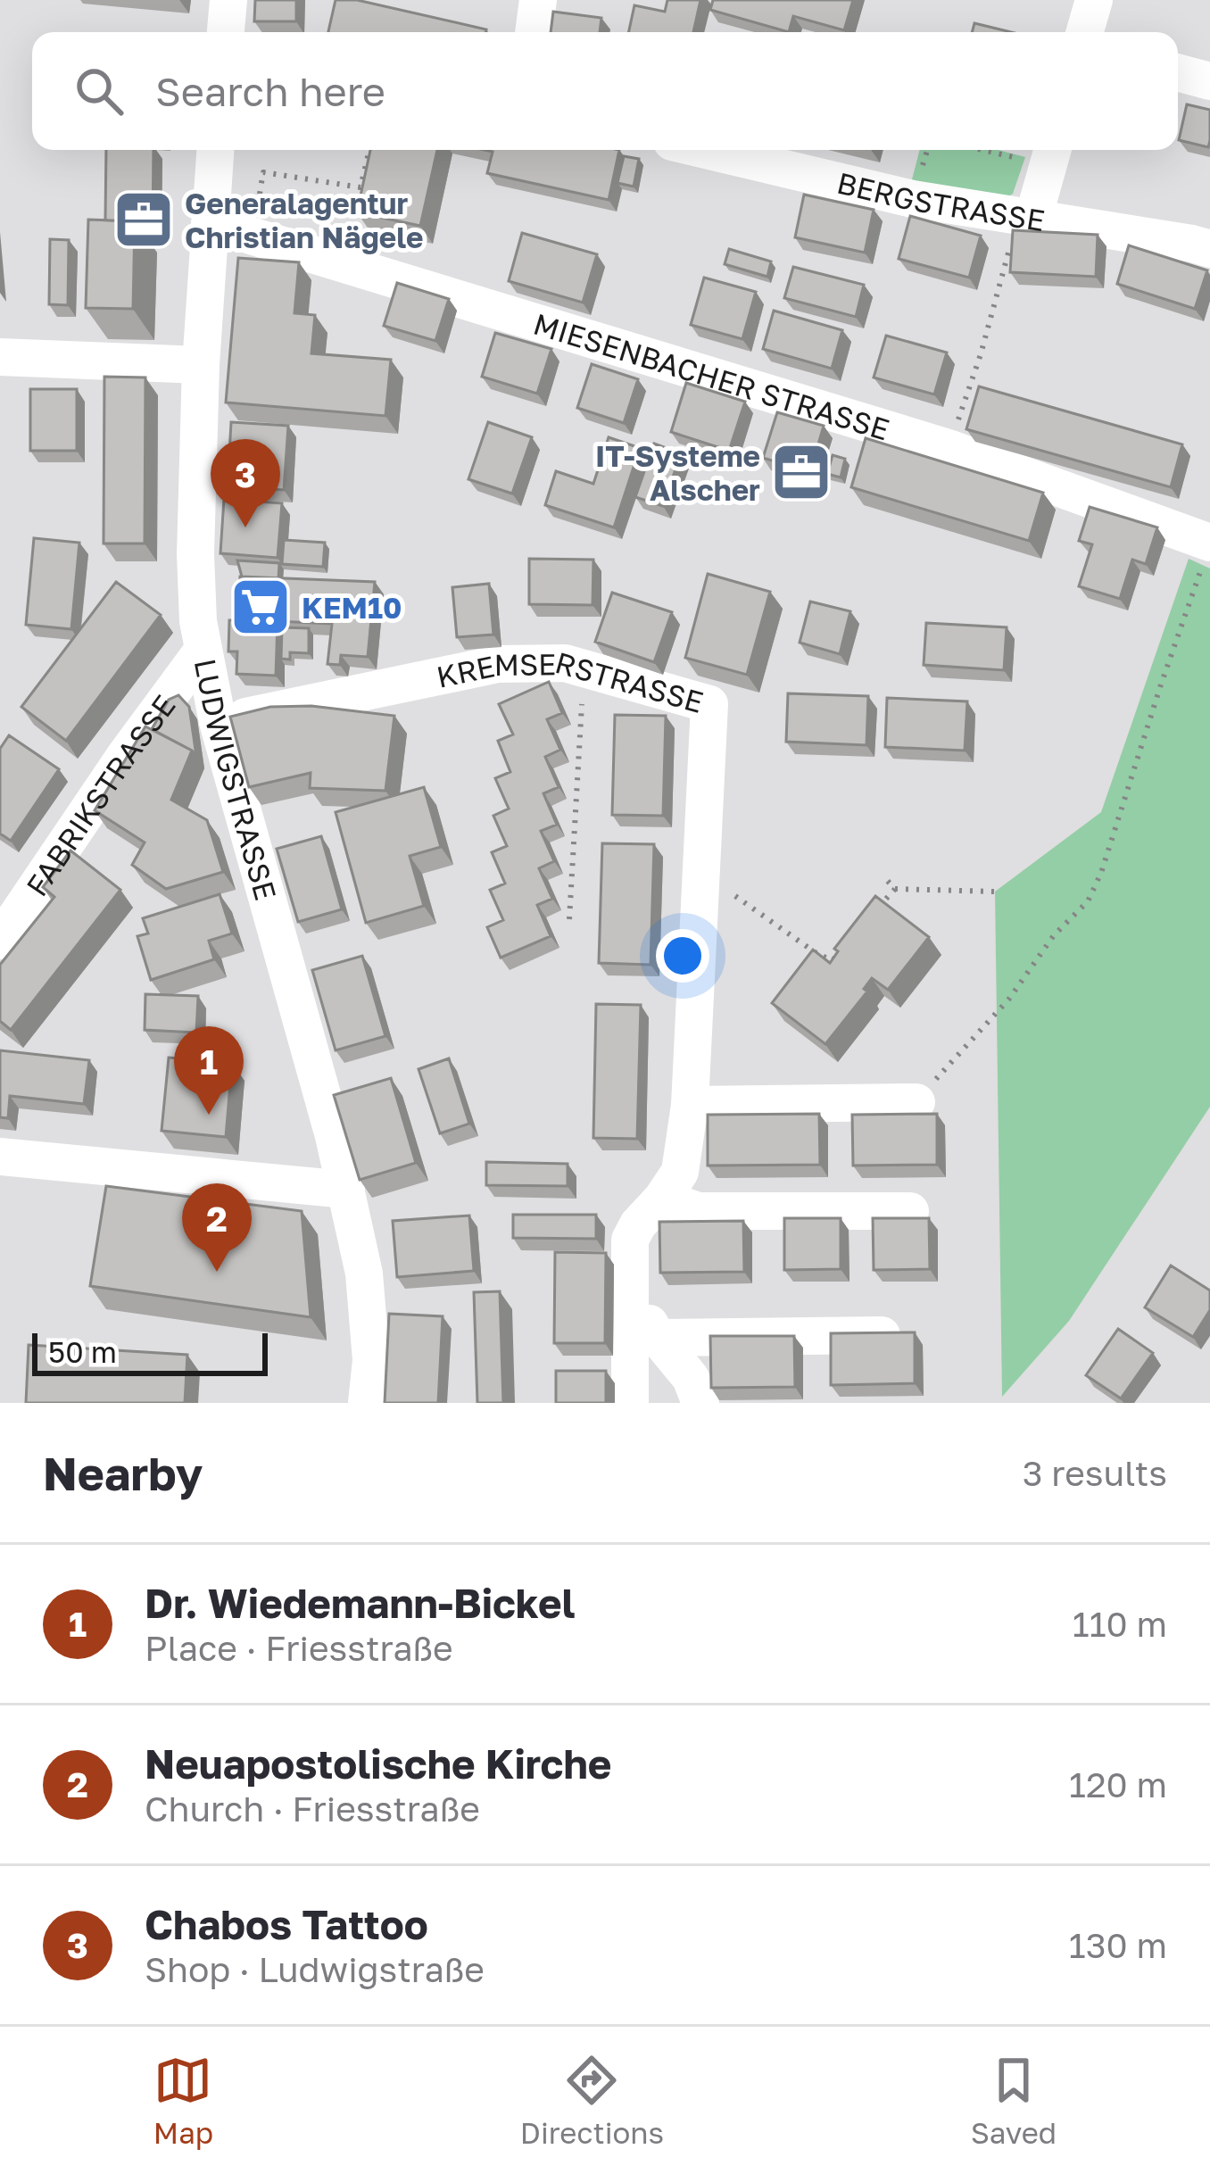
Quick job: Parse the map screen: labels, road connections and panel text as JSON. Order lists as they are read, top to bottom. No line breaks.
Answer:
{"streets":{"street":["BERGSTRASSE","MIESENBACHER STRASSE","KREMSERSTRASSE","LUDWIGSTRASSE","FABRIKSTRASSE"]},"crossings":[["MIESENBACHER STRASSE","LUDWIGSTRASSE"],["KREMSERSTRASSE","LUDWIGSTRASSE"],["LUDWIGSTRASSE","FABRIKSTRASSE"]],"places":{"office":["Generalagentur Christian Nägele","IT-Systeme Alscher"],"supermarket":["KEM10"]},"scale_bar":"50 m","page":{"search":"Search here","pins":["3","1","2"],"scale":"50 m","heading":["Nearby","3 results"],"list":[{"mark":"1","name":"Dr. Wiedemann-Bickel","note":"Place · Friesstraße","value":"110 m"},{"mark":"2","name":"Neuapostolische Kirche","note":"Church · Friesstraße","value":"120 m"},{"mark":"3","name":"Chabos Tattoo","note":"Shop · Ludwigstraße","value":"130 m"}],"nav":["Map","Directions","Saved"]}}
